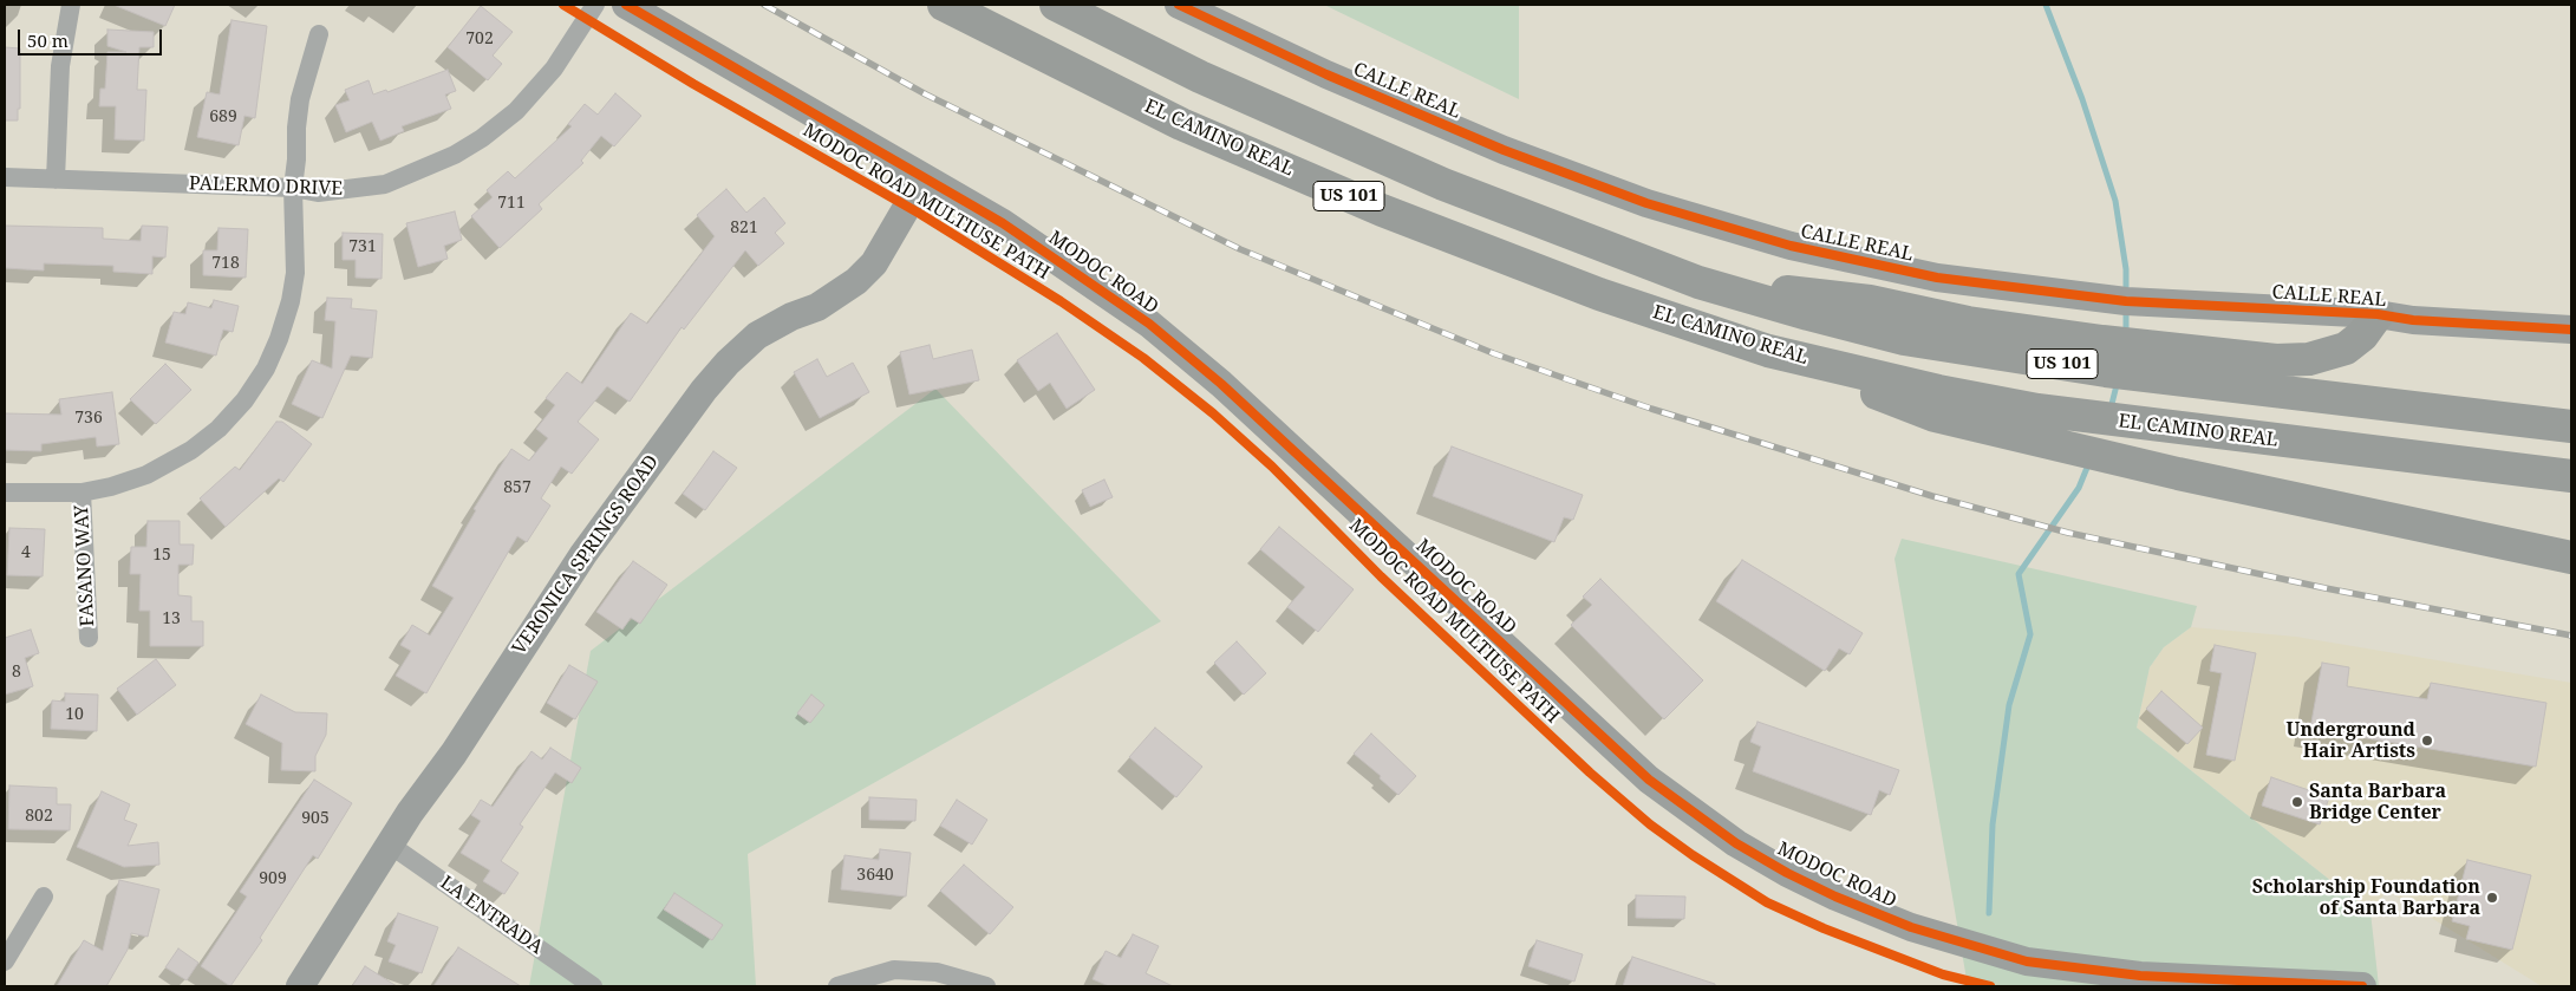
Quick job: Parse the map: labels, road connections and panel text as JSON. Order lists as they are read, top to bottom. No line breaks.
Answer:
{"streets":{"highway":["EL CAMINO REAL","US 101"],"street":["CALLE REAL","PALERMO DRIVE","MODOC ROAD","VERONICA SPRINGS ROAD","FASANO WAY","LA ENTRADA"],"cycle path":["MODOC ROAD MULTIUSE PATH"]},"crossings":[["MODOC ROAD","VERONICA SPRINGS ROAD"],["VERONICA SPRINGS ROAD","LA ENTRADA"]],"places":["Underground Hair Artists","Santa Barbara Bridge Center","Scholarship Foundation of Santa Barbara"],"house_numbers":["702","689","711","821","731","718","736","857","4","15","13","8","10","802","905","3640","909"],"scale_bar":"50 m"}
